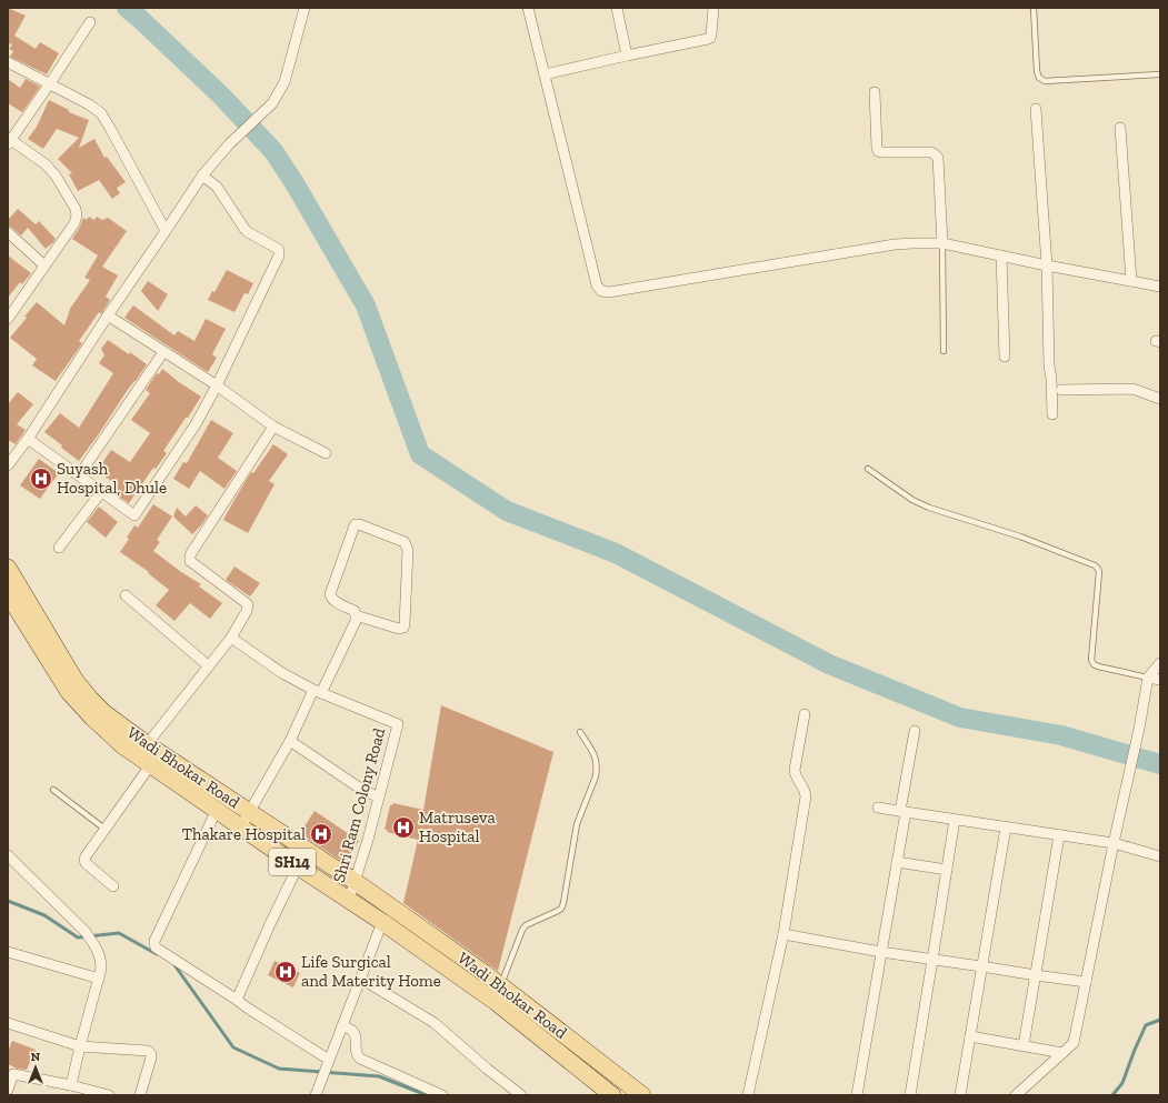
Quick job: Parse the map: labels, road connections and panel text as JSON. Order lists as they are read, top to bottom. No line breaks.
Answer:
{"streets":{"main road":["Wadi Bhokar Road","SH14"],"street":["Shri Ram Colony Road"]},"crossings":[["Wadi Bhokar Road","Shri Ram Colony Road"]],"places":{"hospital":["Suyash Hospital, Dhule","Matruseva Hospital","Thakare Hospital","Life Surgical and Materity Home"]},"north":"top"}
